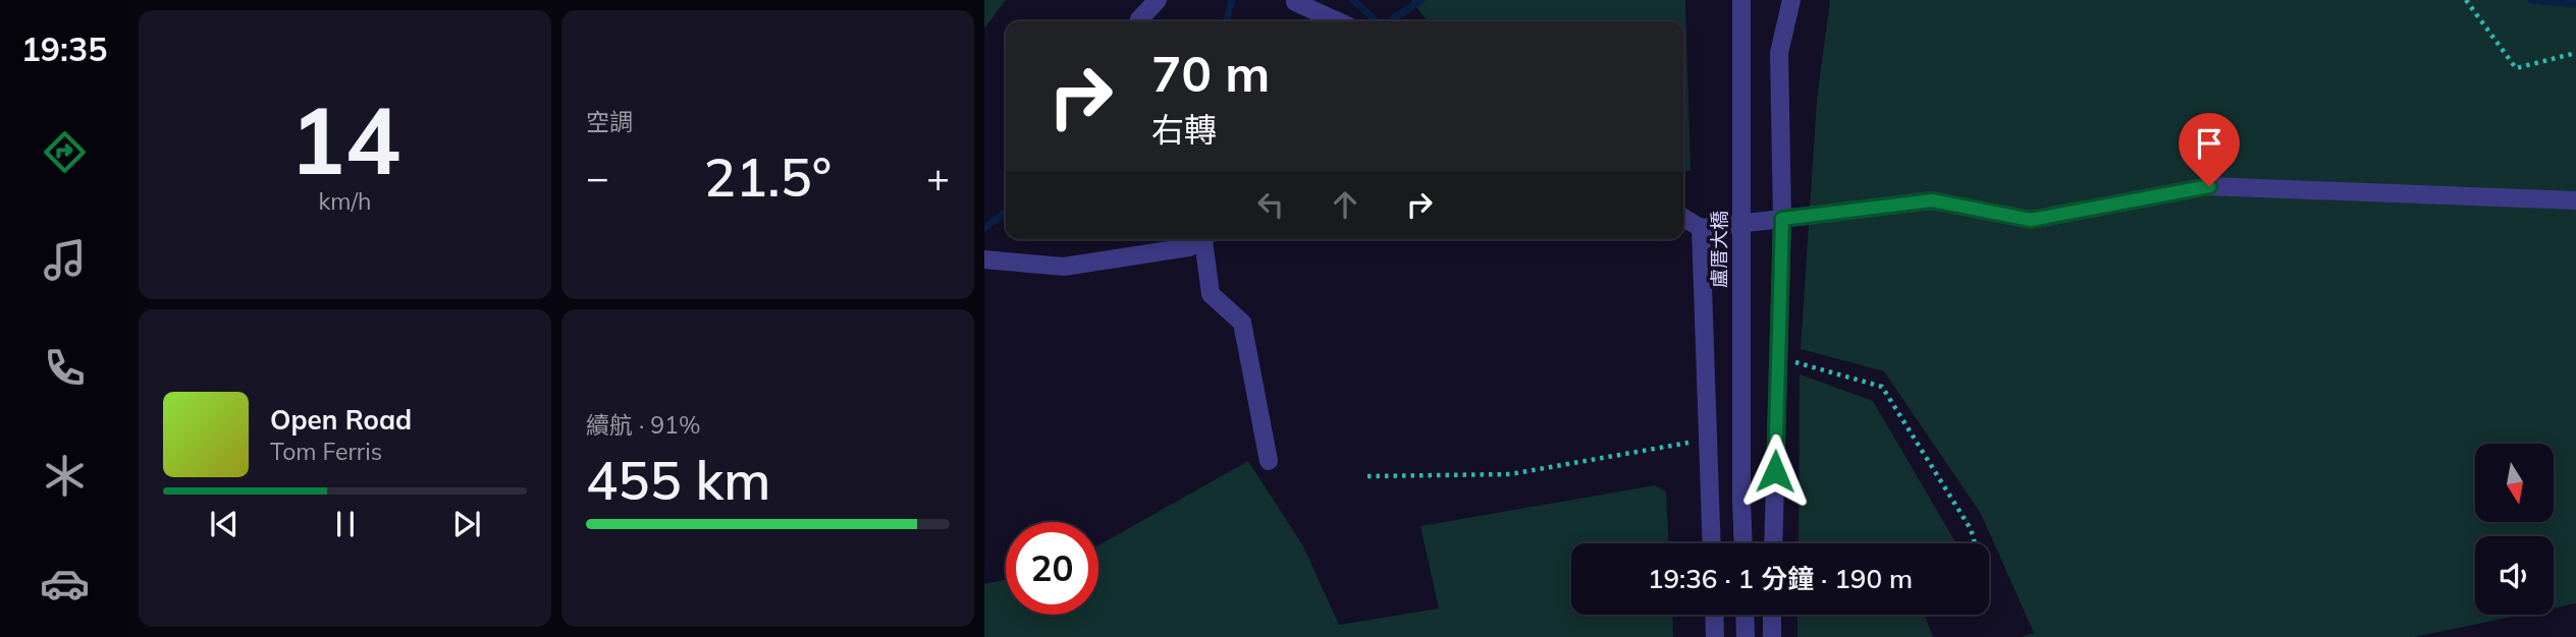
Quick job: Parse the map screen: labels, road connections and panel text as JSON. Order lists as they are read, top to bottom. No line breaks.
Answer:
{"streets":{"street":["盧厝大橋"]},"north":"bottom","page":{"tabs":"19:35","tile":[["14","km/h"],"空調",["續航 · 91%","455 km"]],"turn":["70 m","右轉"],"heat":["−","21.5°","+"],"song":["Open Road","Tom Ferris"],"limit":"20","trip":"19:36 · 1 分鐘 · 190 m"}}
